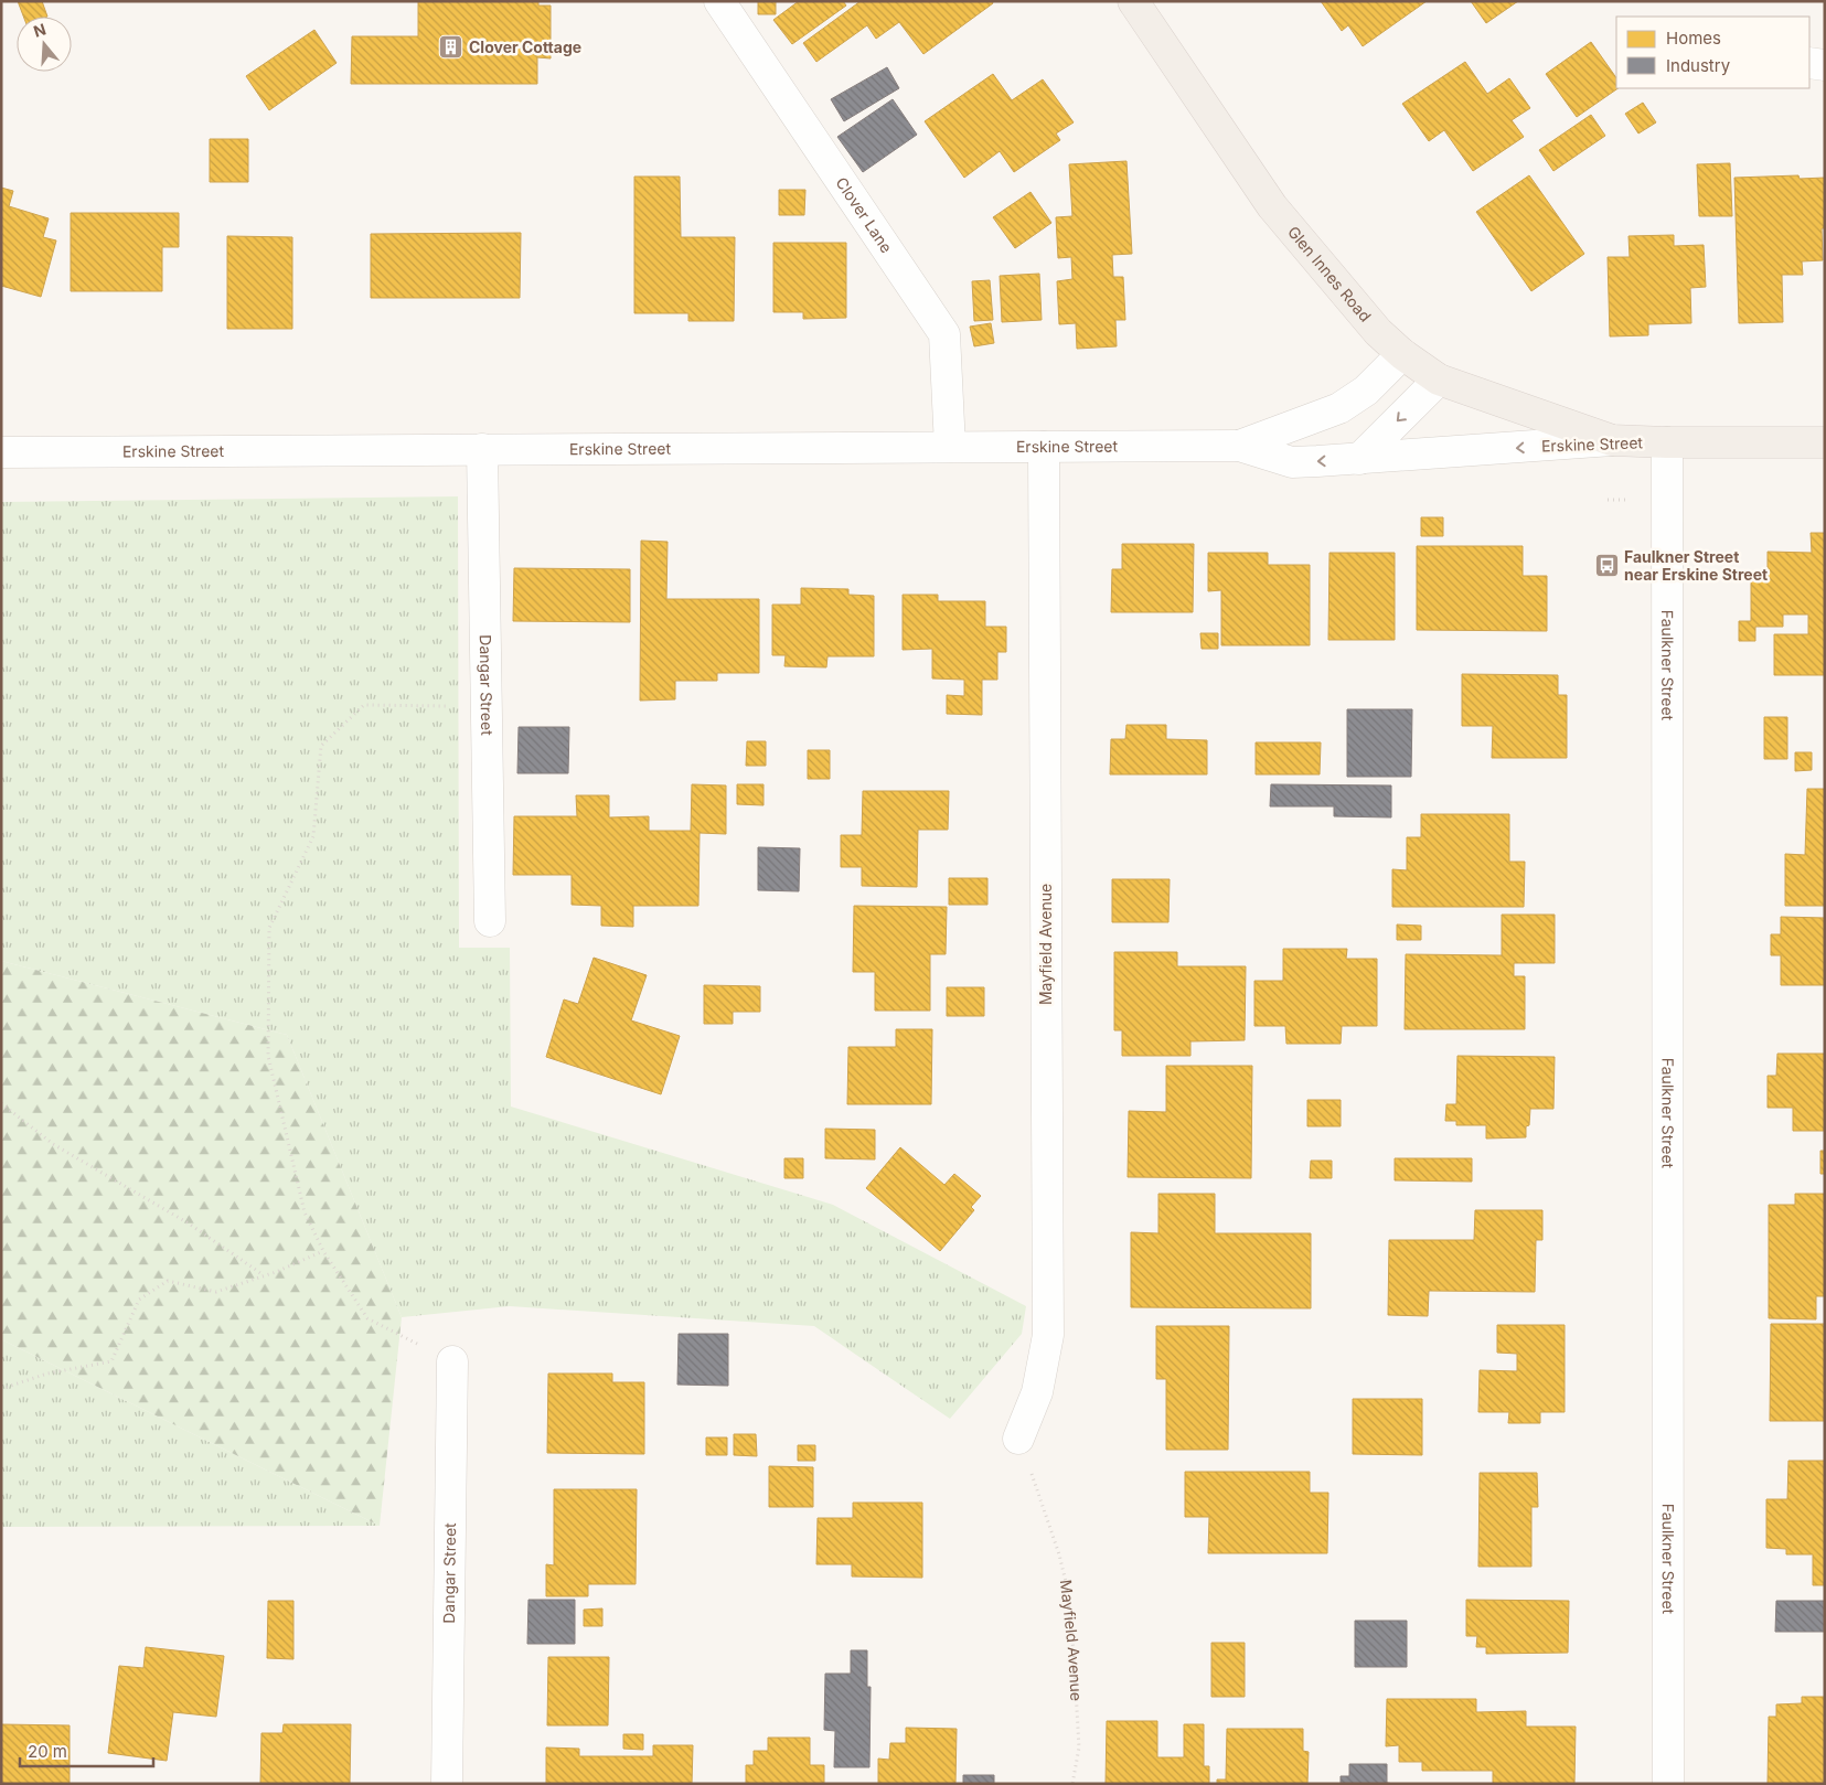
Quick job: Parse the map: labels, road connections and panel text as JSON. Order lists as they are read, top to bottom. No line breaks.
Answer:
{"streets":{"main road":["Glen Innes Road","Erskine Street"],"street":["Clover Lane","Faulkner Street","Dangar Street","Mayfield Avenue"]},"crossings":[["Clover Lane","Erskine Street"],["Glen Innes Road","Erskine Street"],["Erskine Street","Faulkner Street"],["Erskine Street","Dangar Street"],["Erskine Street","Mayfield Avenue"]],"places":{"building":["Clover Cottage"],"bus stop":["Faulkner Street near Erskine Street"]},"legend":["Homes","Industry"],"scale_bar":"20 m","north":"top"}
